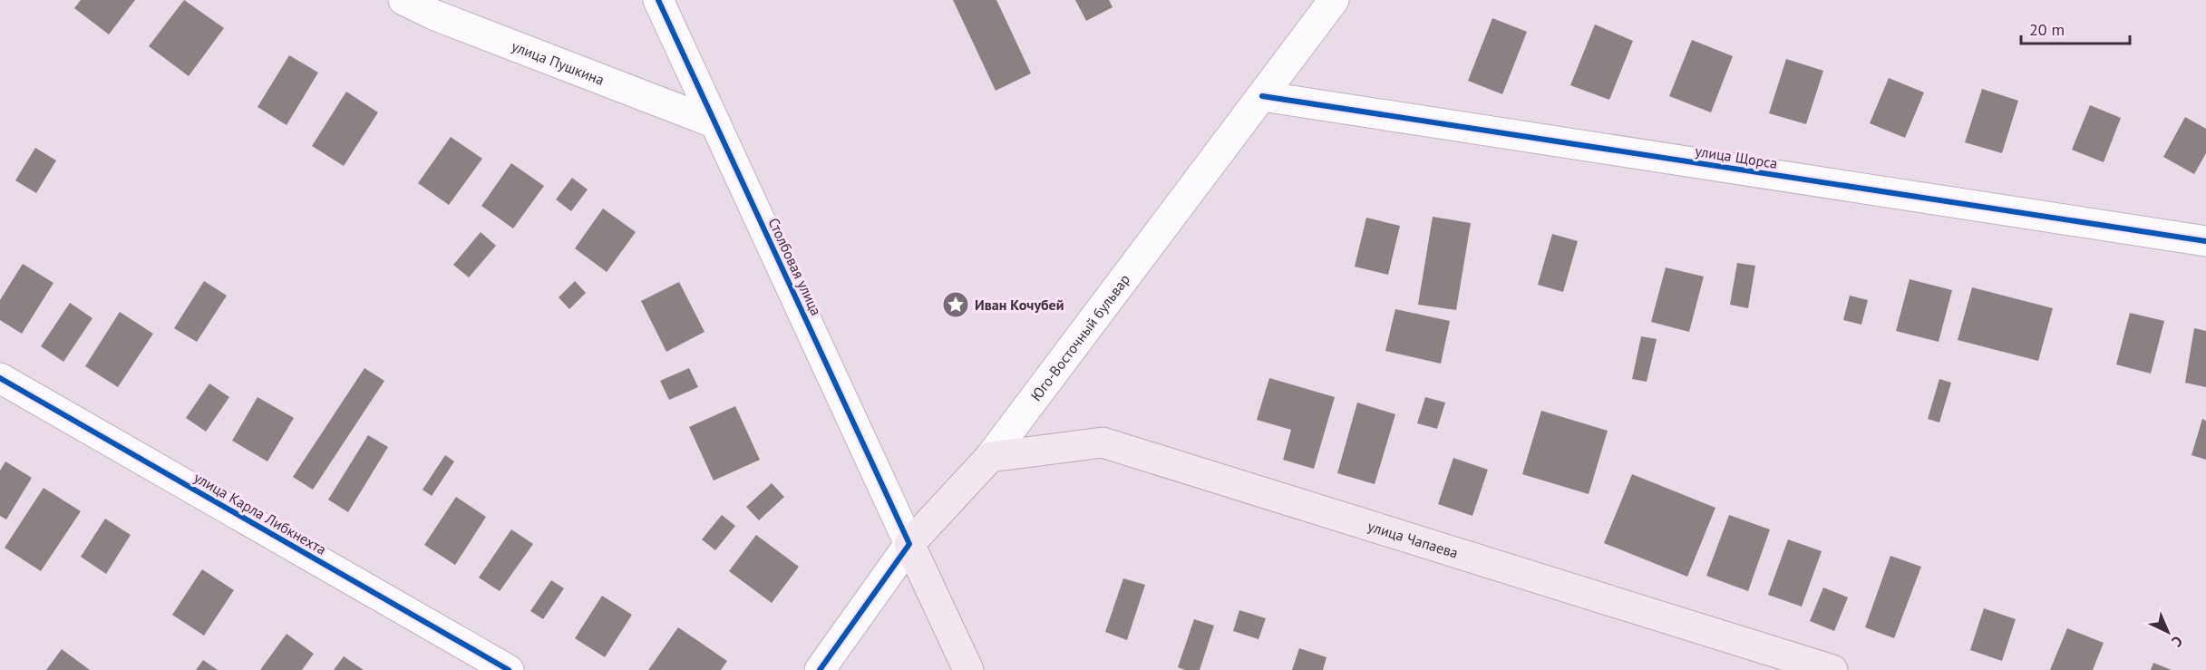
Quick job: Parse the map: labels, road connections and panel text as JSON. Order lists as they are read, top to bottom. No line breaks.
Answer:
{"streets":{"main road":["Столбовая улица","Юго-Восточный бульвар","улица Чапаева"],"street":["улица Пушкина","улица Щорса","улица Карла Либкнехта"]},"crossings":[["улица Пушкина","Столбовая улица"],["улица Щорса","Юго-Восточный бульвар"],["Столбовая улица","Юго-Восточный бульвар"],["Юго-Восточный бульвар","улица Чапаева"]],"places":{"place":["Иван Кочубей"]},"scale_bar":"20 m","north":"bottom right"}
